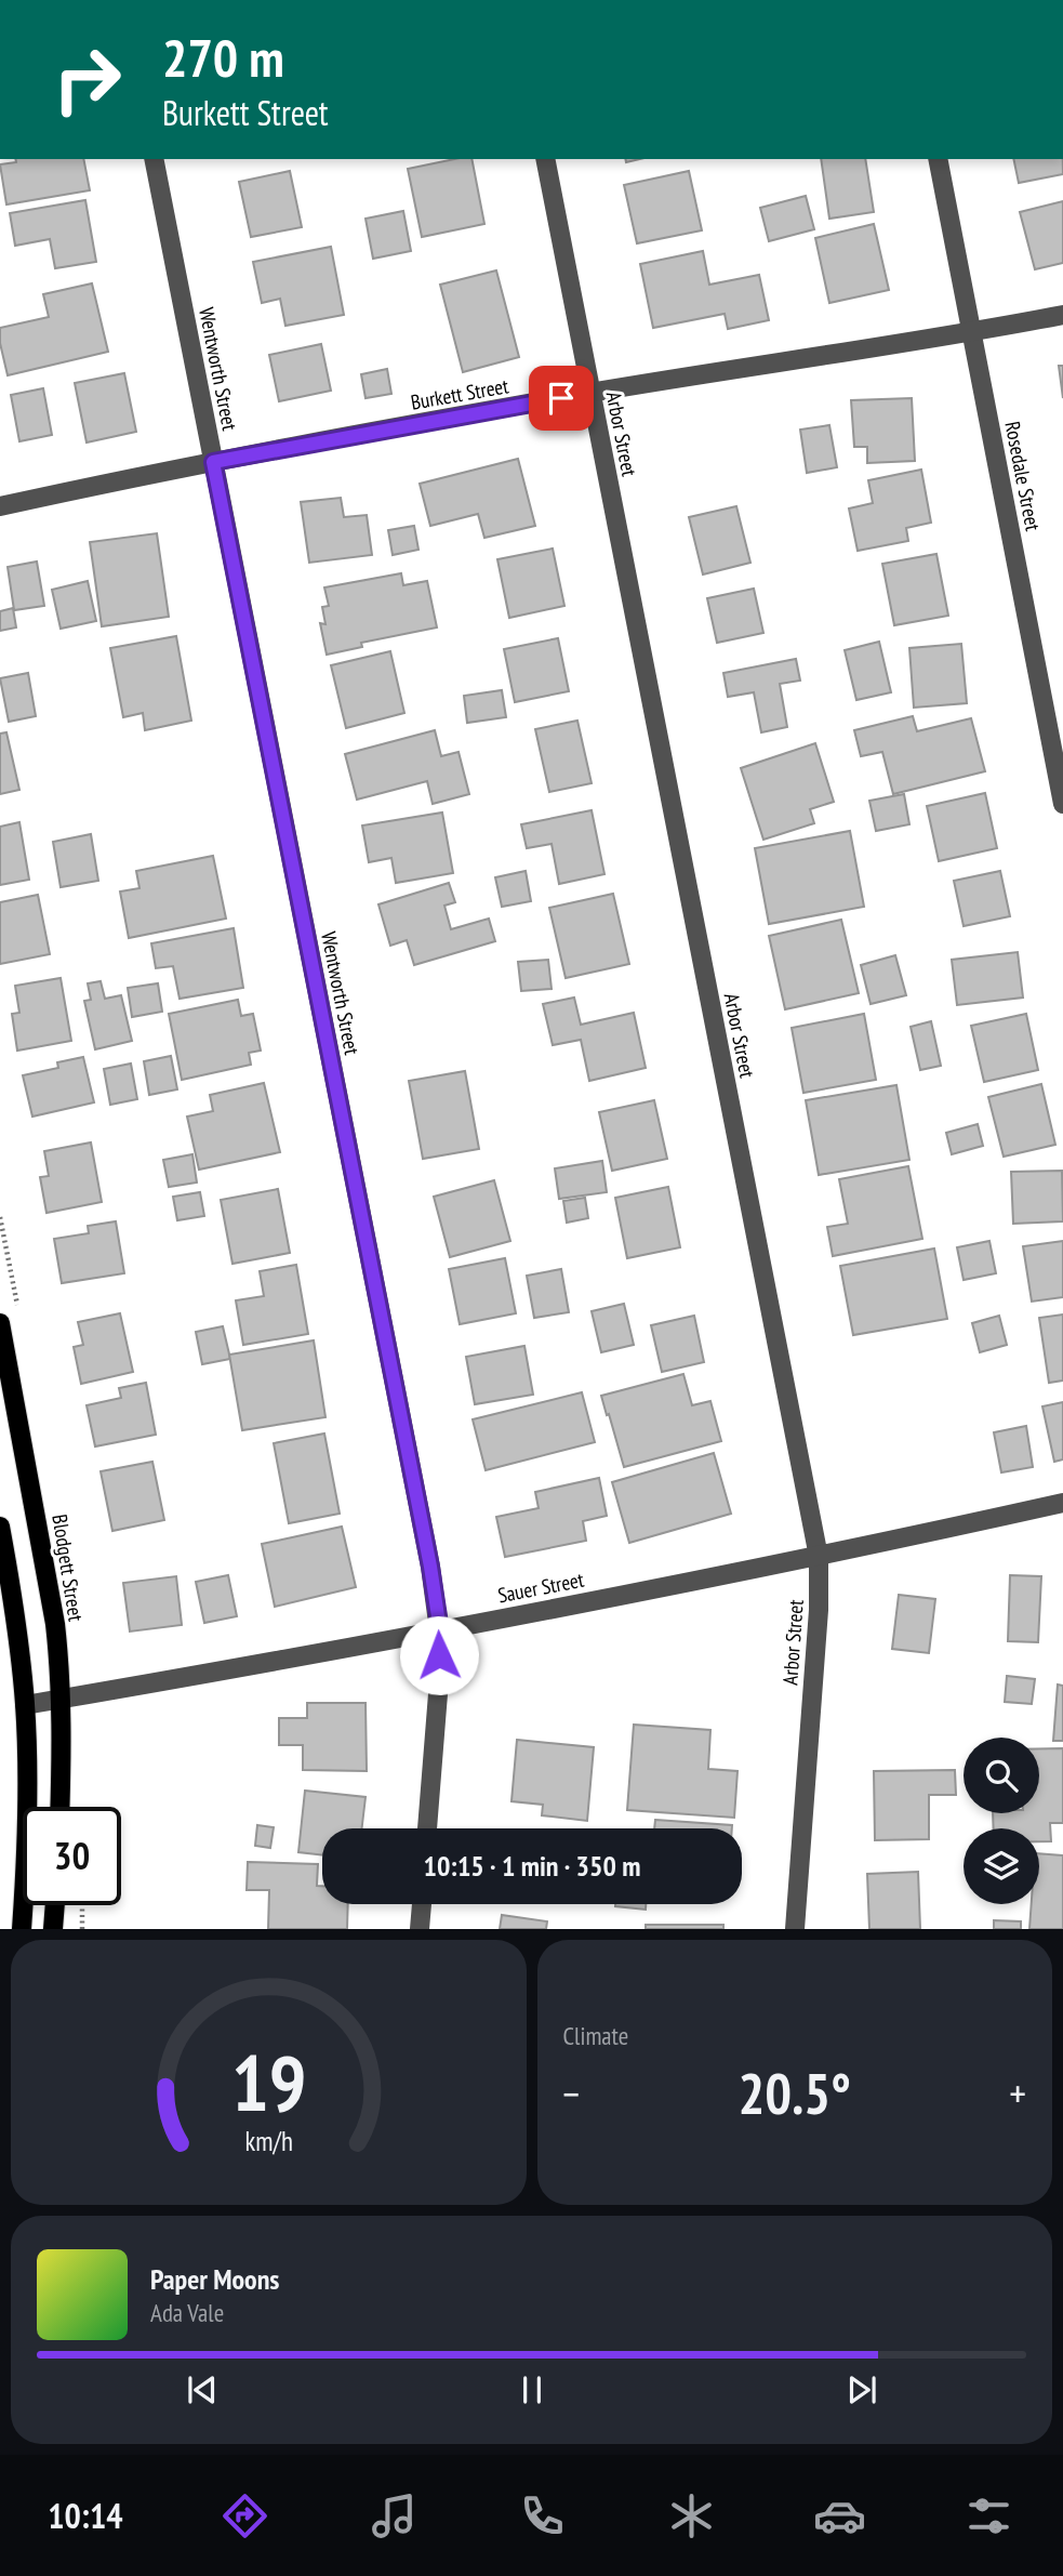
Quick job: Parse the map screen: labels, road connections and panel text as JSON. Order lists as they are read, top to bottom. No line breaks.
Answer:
{"streets":{"main road":["Blodgett Street"],"street":["Wentworth Street","Burkett Street","Arbor Street","Rosedale Street","Sauer Street"]},"crossings":[["Wentworth Street","Burkett Street"],["Wentworth Street","Sauer Street"],["Burkett Street","Arbor Street"],["Burkett Street","Rosedale Street"],["Arbor Street","Sauer Street"],["Blodgett Street","Sauer Street"]],"page":{"turn":["270 m","Burkett Street"],"limit":"30","trip":"10:15 · 1 min · 350 m","tile":"Climate","heat":["−","20.5°","+"],"song":["Paper Moons","Ada Vale"],"tabs":"10:14","gauge":["19","km/h"]}}
